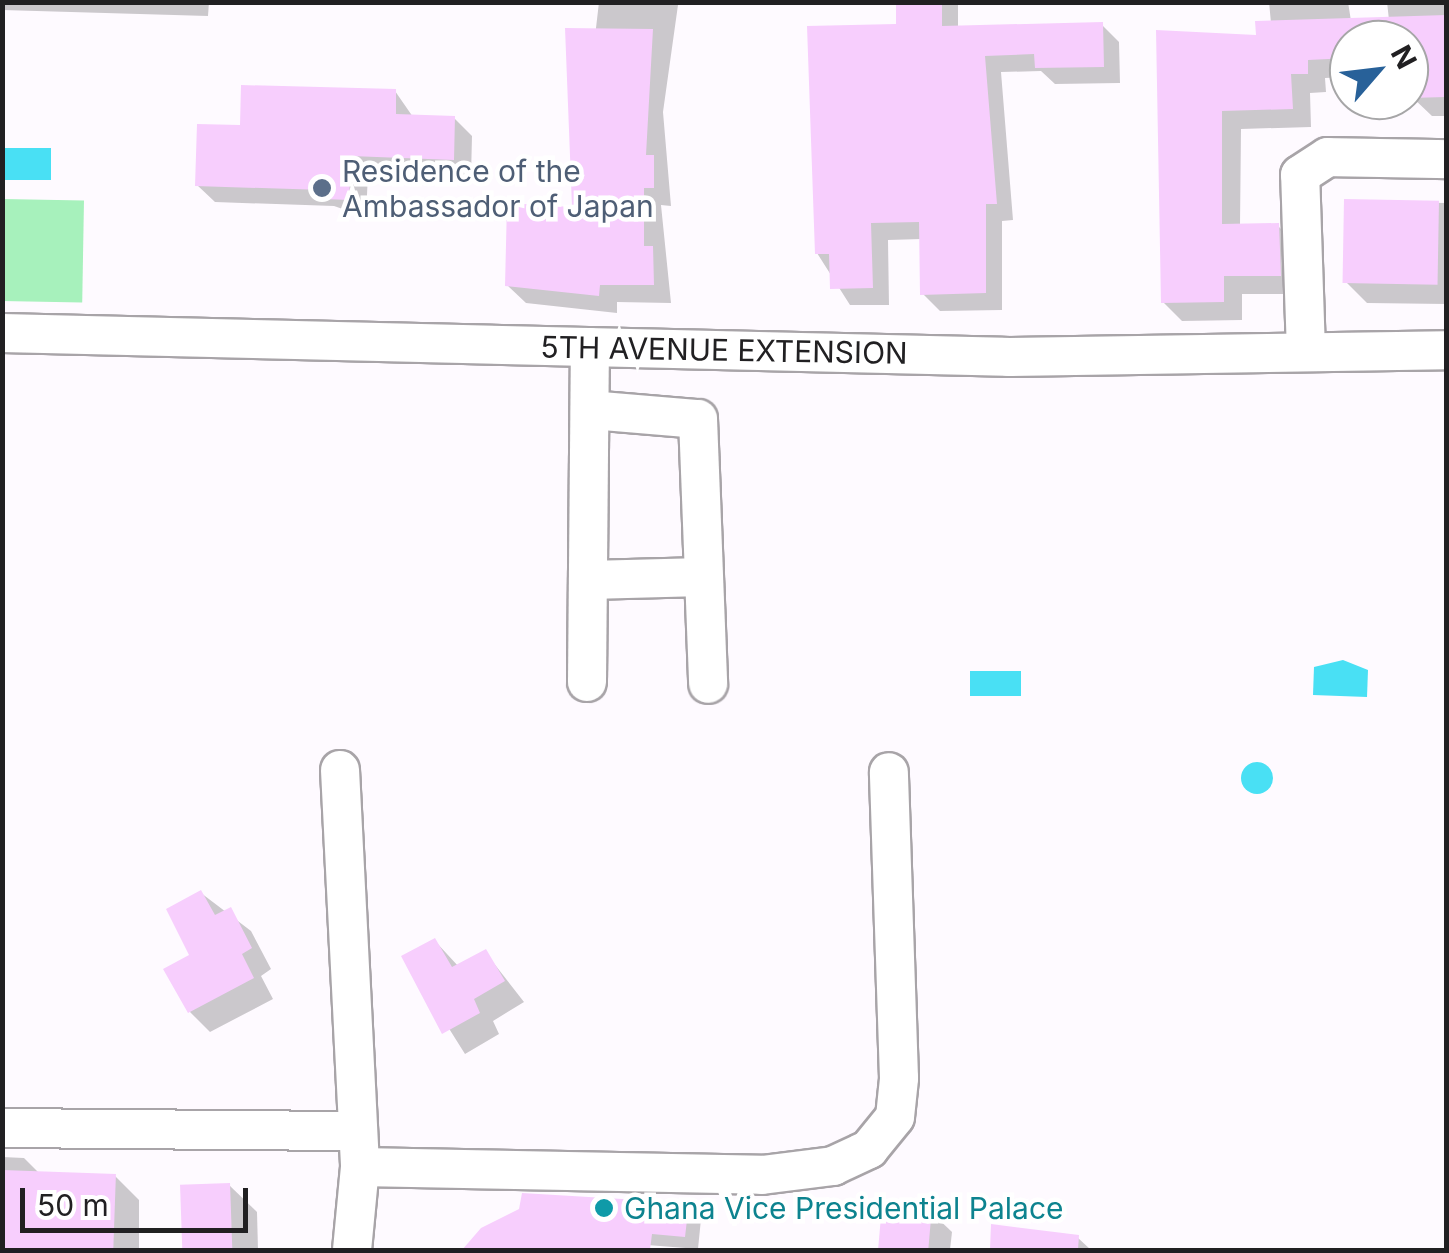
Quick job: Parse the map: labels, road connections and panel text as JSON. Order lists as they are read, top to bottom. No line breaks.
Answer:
{"streets":{"street":["5TH AVENUE EXTENSION"]},"places":["Residence of the Ambassador of Japan","Ghana Vice Presidential Palace"],"scale_bar":"50 m","north":"top right"}
